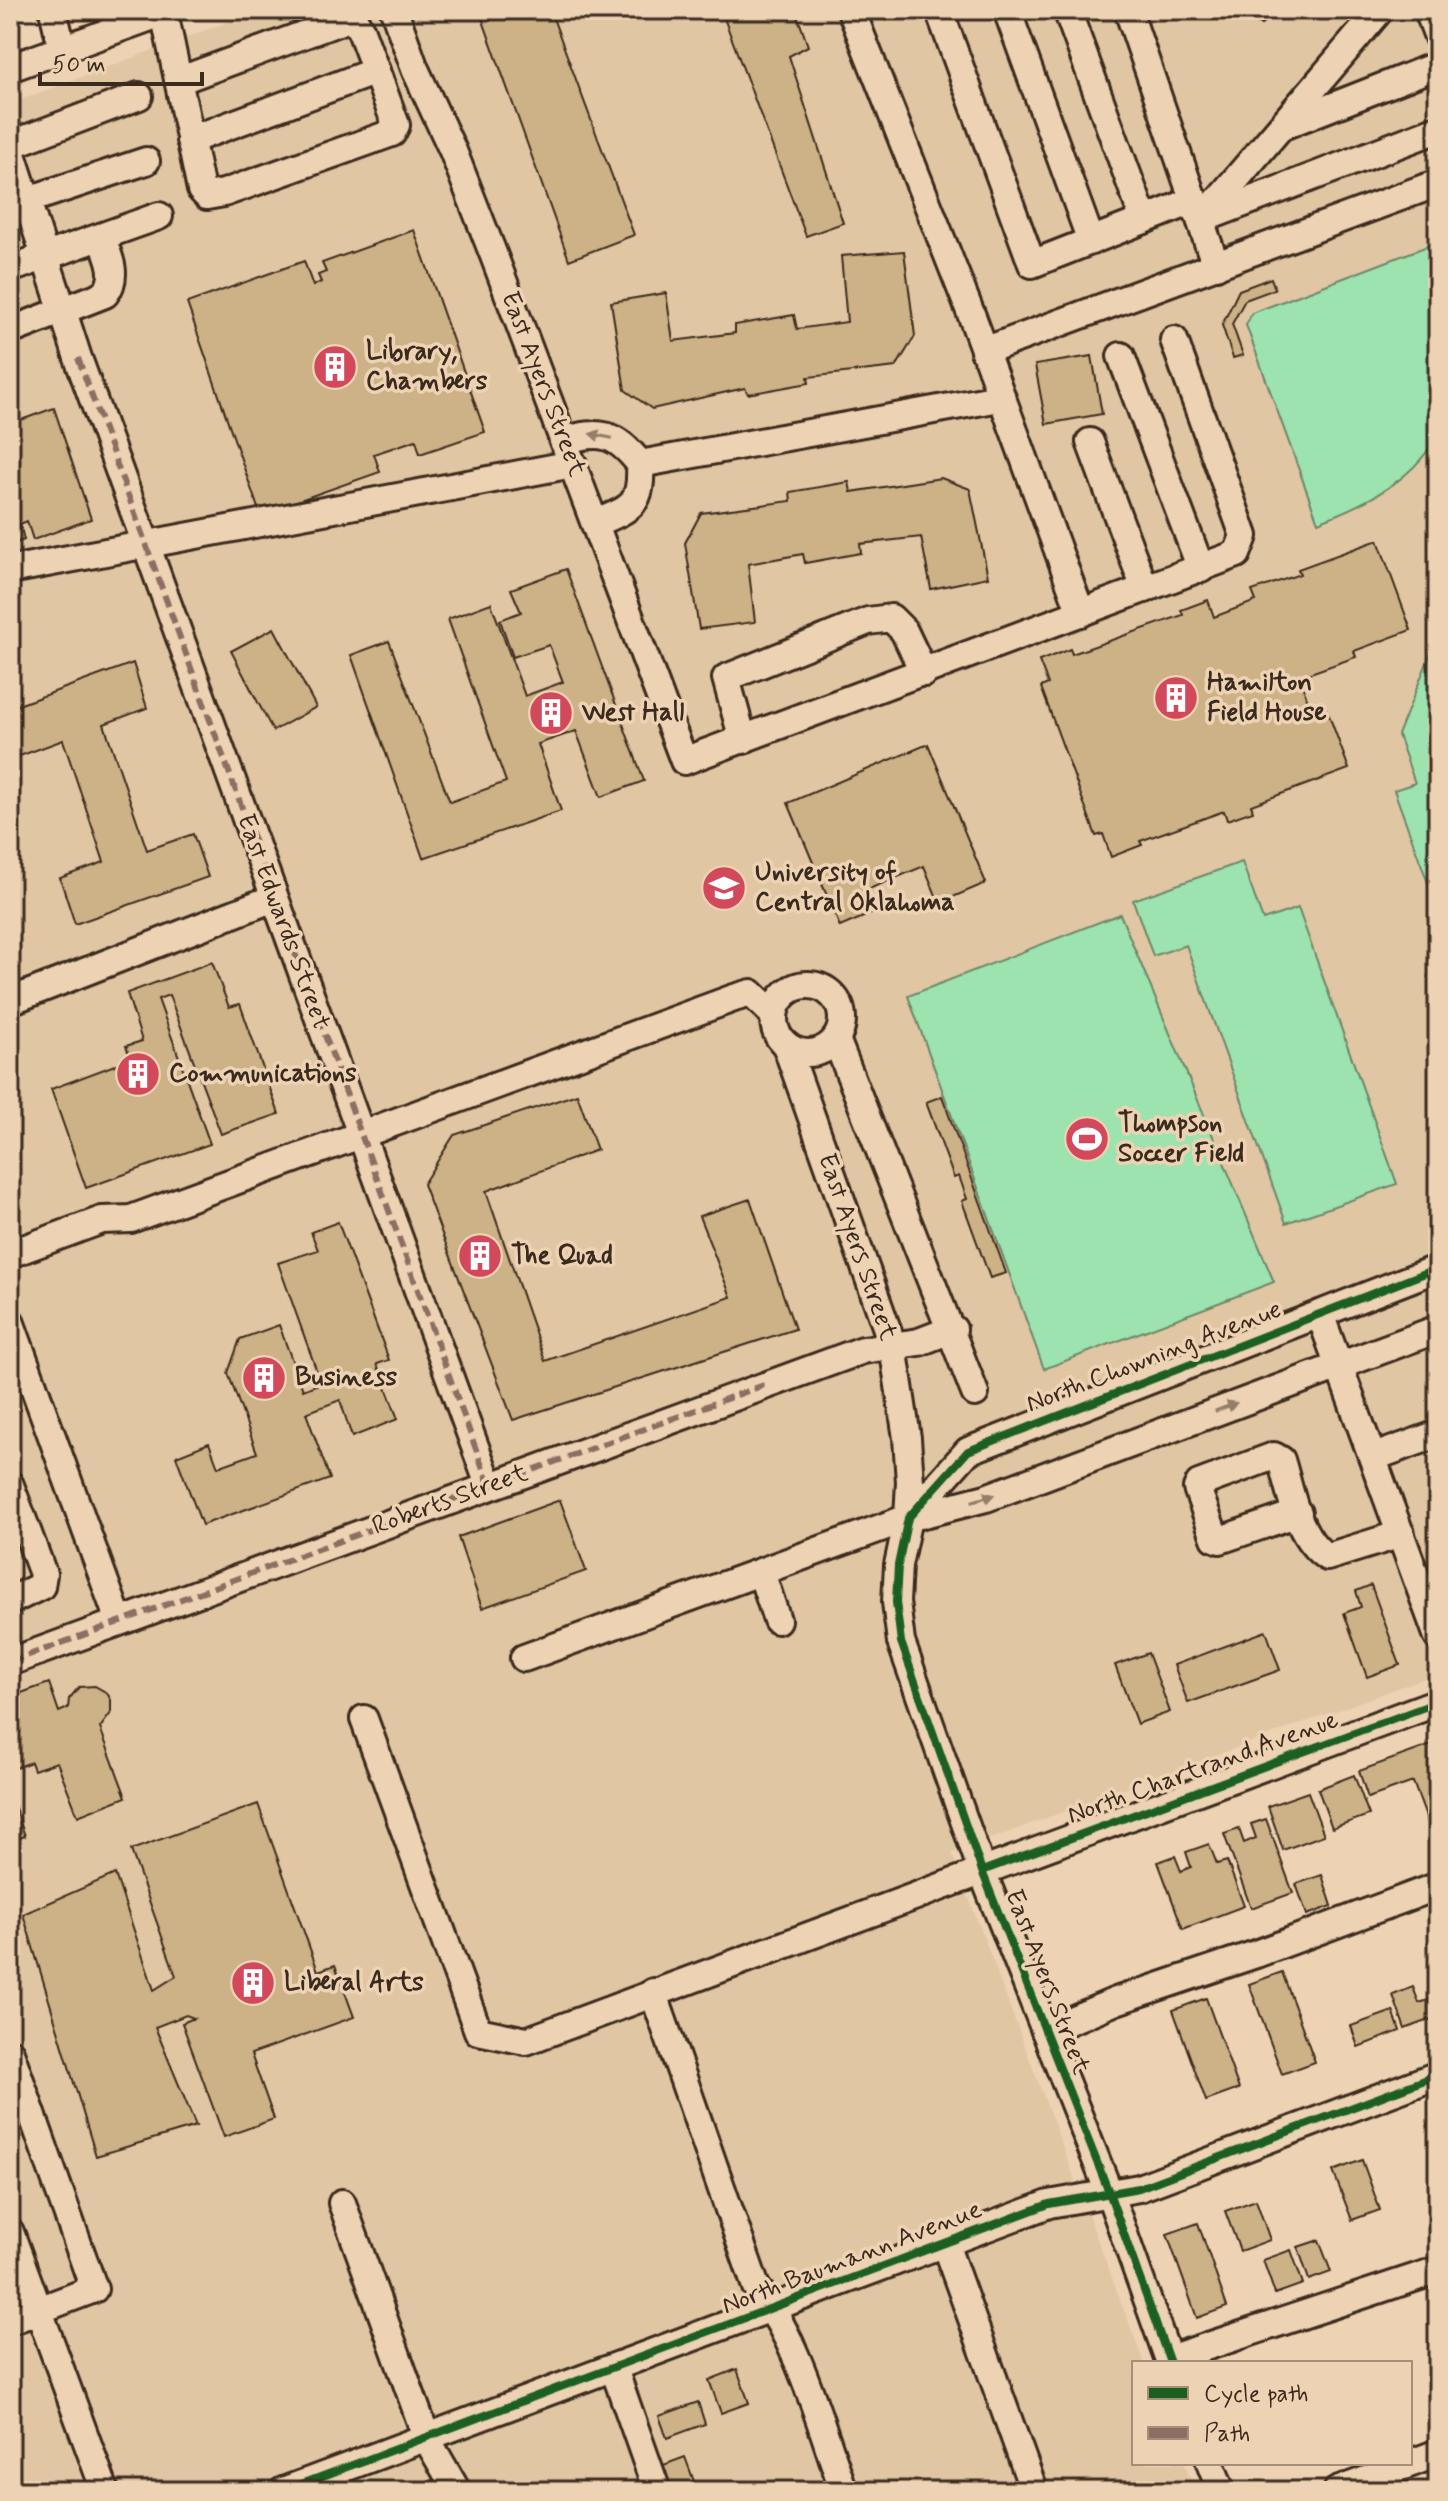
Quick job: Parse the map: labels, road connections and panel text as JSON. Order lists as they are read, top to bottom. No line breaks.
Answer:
{"streets":{"street":["East Ayers Street","East Edwards Street","North Chowning Avenue","Roberts Street","North Chartrand Avenue","North Baumann Avenue"]},"crossings":[["East Ayers Street","North Chowning Avenue"],["East Ayers Street","Roberts Street"],["East Ayers Street","North Chartrand Avenue"],["East Ayers Street","North Baumann Avenue"],["East Edwards Street","Roberts Street"]],"places":{"building":["Library, Chambers","Hamilton Field House","West Hall","Communications","The Quad","Business","Liberal Arts"],"school or university":["University of Central Oklahoma"],"sports":["Thompson Soccer Field"]},"legend":["Cycle path","Path"],"scale_bar":"50 m"}
